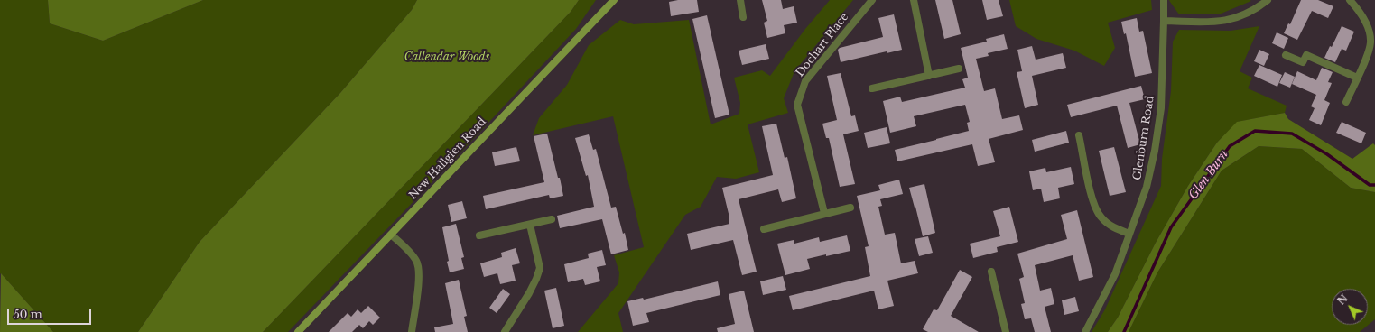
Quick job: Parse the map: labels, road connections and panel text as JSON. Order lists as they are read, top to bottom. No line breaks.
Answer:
{"streets":{"street":["Dochart Place","Glenburn Road","New Hallglen Road"]},"water":["Glen Burn"],"parks":["Callendar Woods"],"scale_bar":"50 m","north":"top left"}
